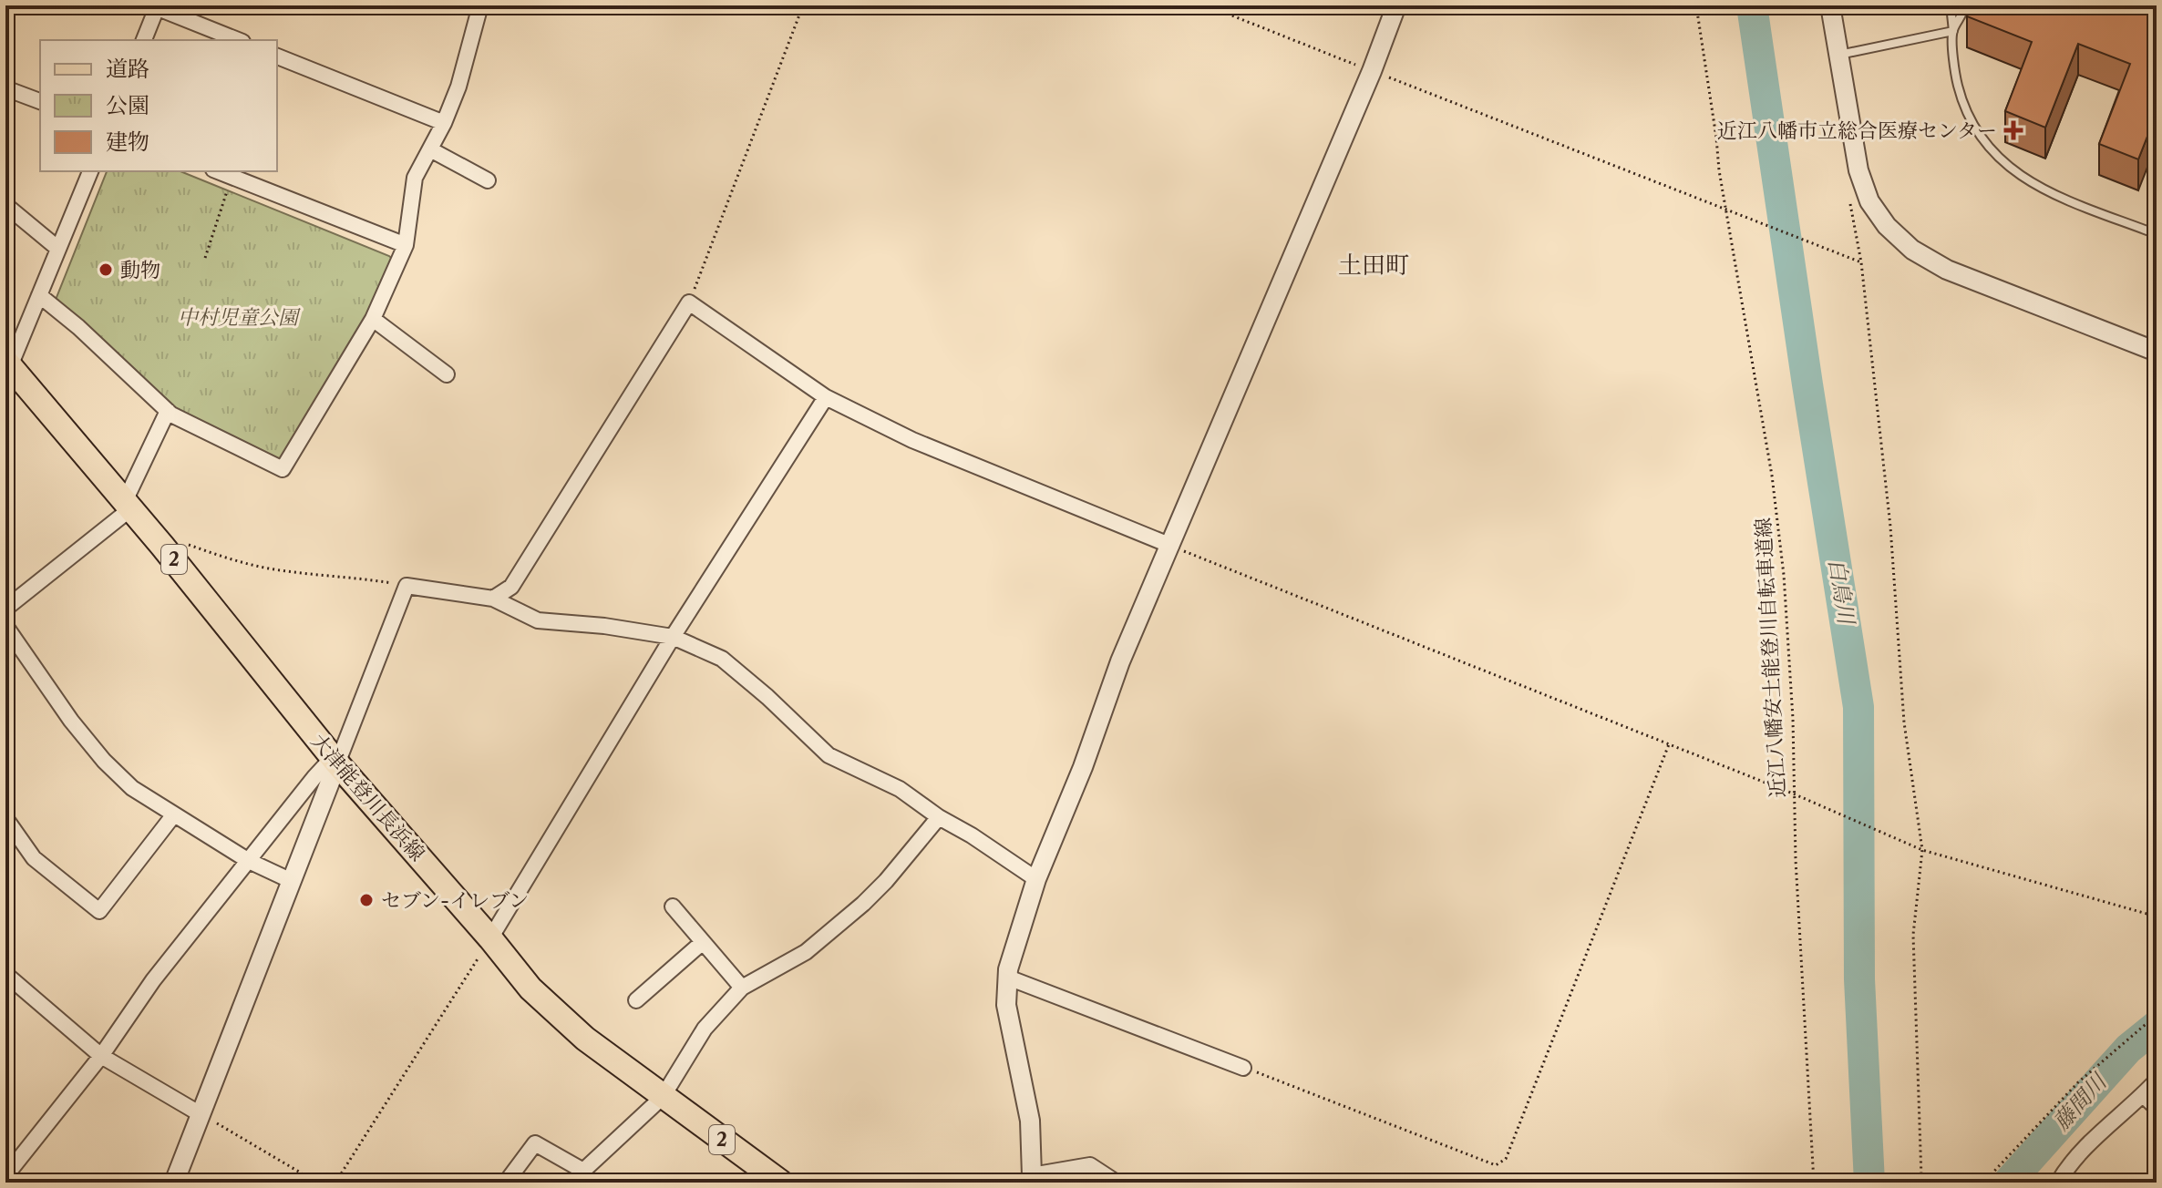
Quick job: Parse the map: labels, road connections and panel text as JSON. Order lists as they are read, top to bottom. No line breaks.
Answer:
{"streets":{"main road":["2","大津能登川長浜線"],"path":["近江八幡安土能登川自転車道線"]},"districts":["土田町"],"water":["白鳥川","藤間川"],"parks":["中村児童公園"],"places":{"health":["近江八幡市立総合医療センター"],"other":["動物","セブン-イレブン"]},"legend":["道路","公園","建物"]}
